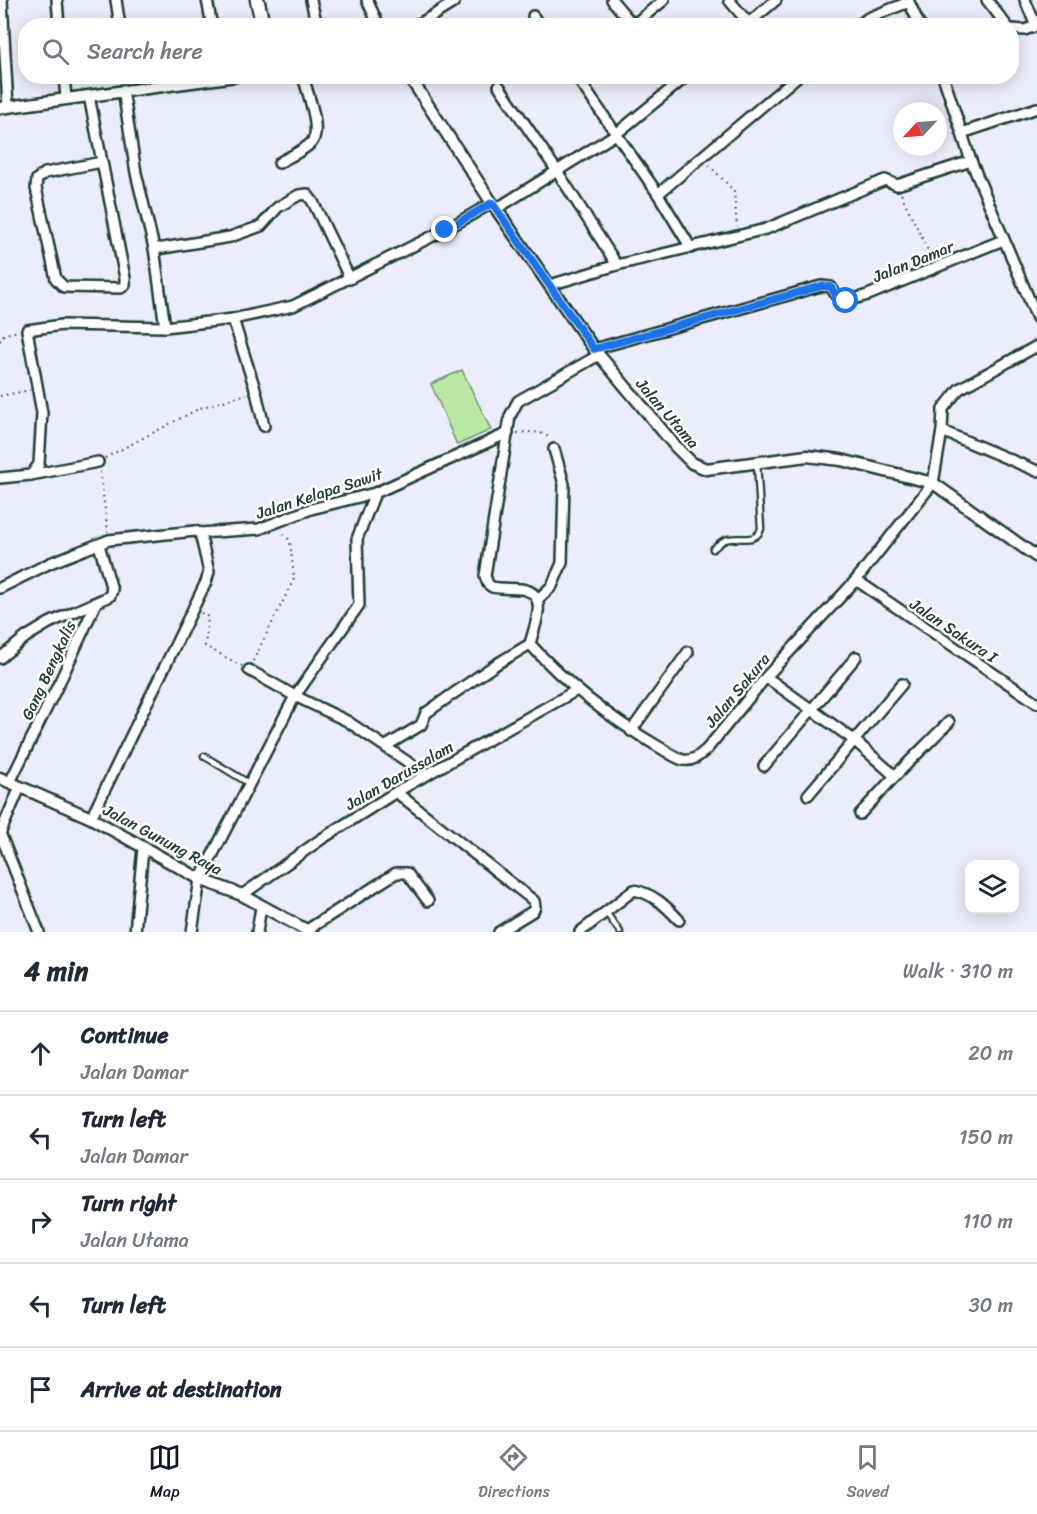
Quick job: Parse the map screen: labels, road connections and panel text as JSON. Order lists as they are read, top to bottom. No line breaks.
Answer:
{"streets":{"street":["Jalan Damar","Jalan Utama","Jalan Kelapa Sawit","Jalan Sakura I","Gang Bengkalis","Jalan Sakura","Jalan Darussalam","Jalan Gunung Raya"]},"crossings":[["Jalan Damar","Jalan Utama"],["Jalan Utama","Jalan Sakura"],["Jalan Kelapa Sawit","Gang Bengkalis"],["Jalan Sakura I","Jalan Sakura"],["Gang Bengkalis","Jalan Gunung Raya"],["Jalan Sakura","Jalan Darussalam"],["Jalan Darussalam","Jalan Gunung Raya"]],"north":"bottom left","page":{"search":"Search here","heading":["4 min","Walk · 310 m"],"list":[["Continue","Jalan Damar","20 m"],["Turn left","Jalan Damar","150 m"],["Turn right","Jalan Utama","110 m"],["Turn left","30 m"],"Arrive at destination"],"nav":["Map","Directions","Saved"]}}
